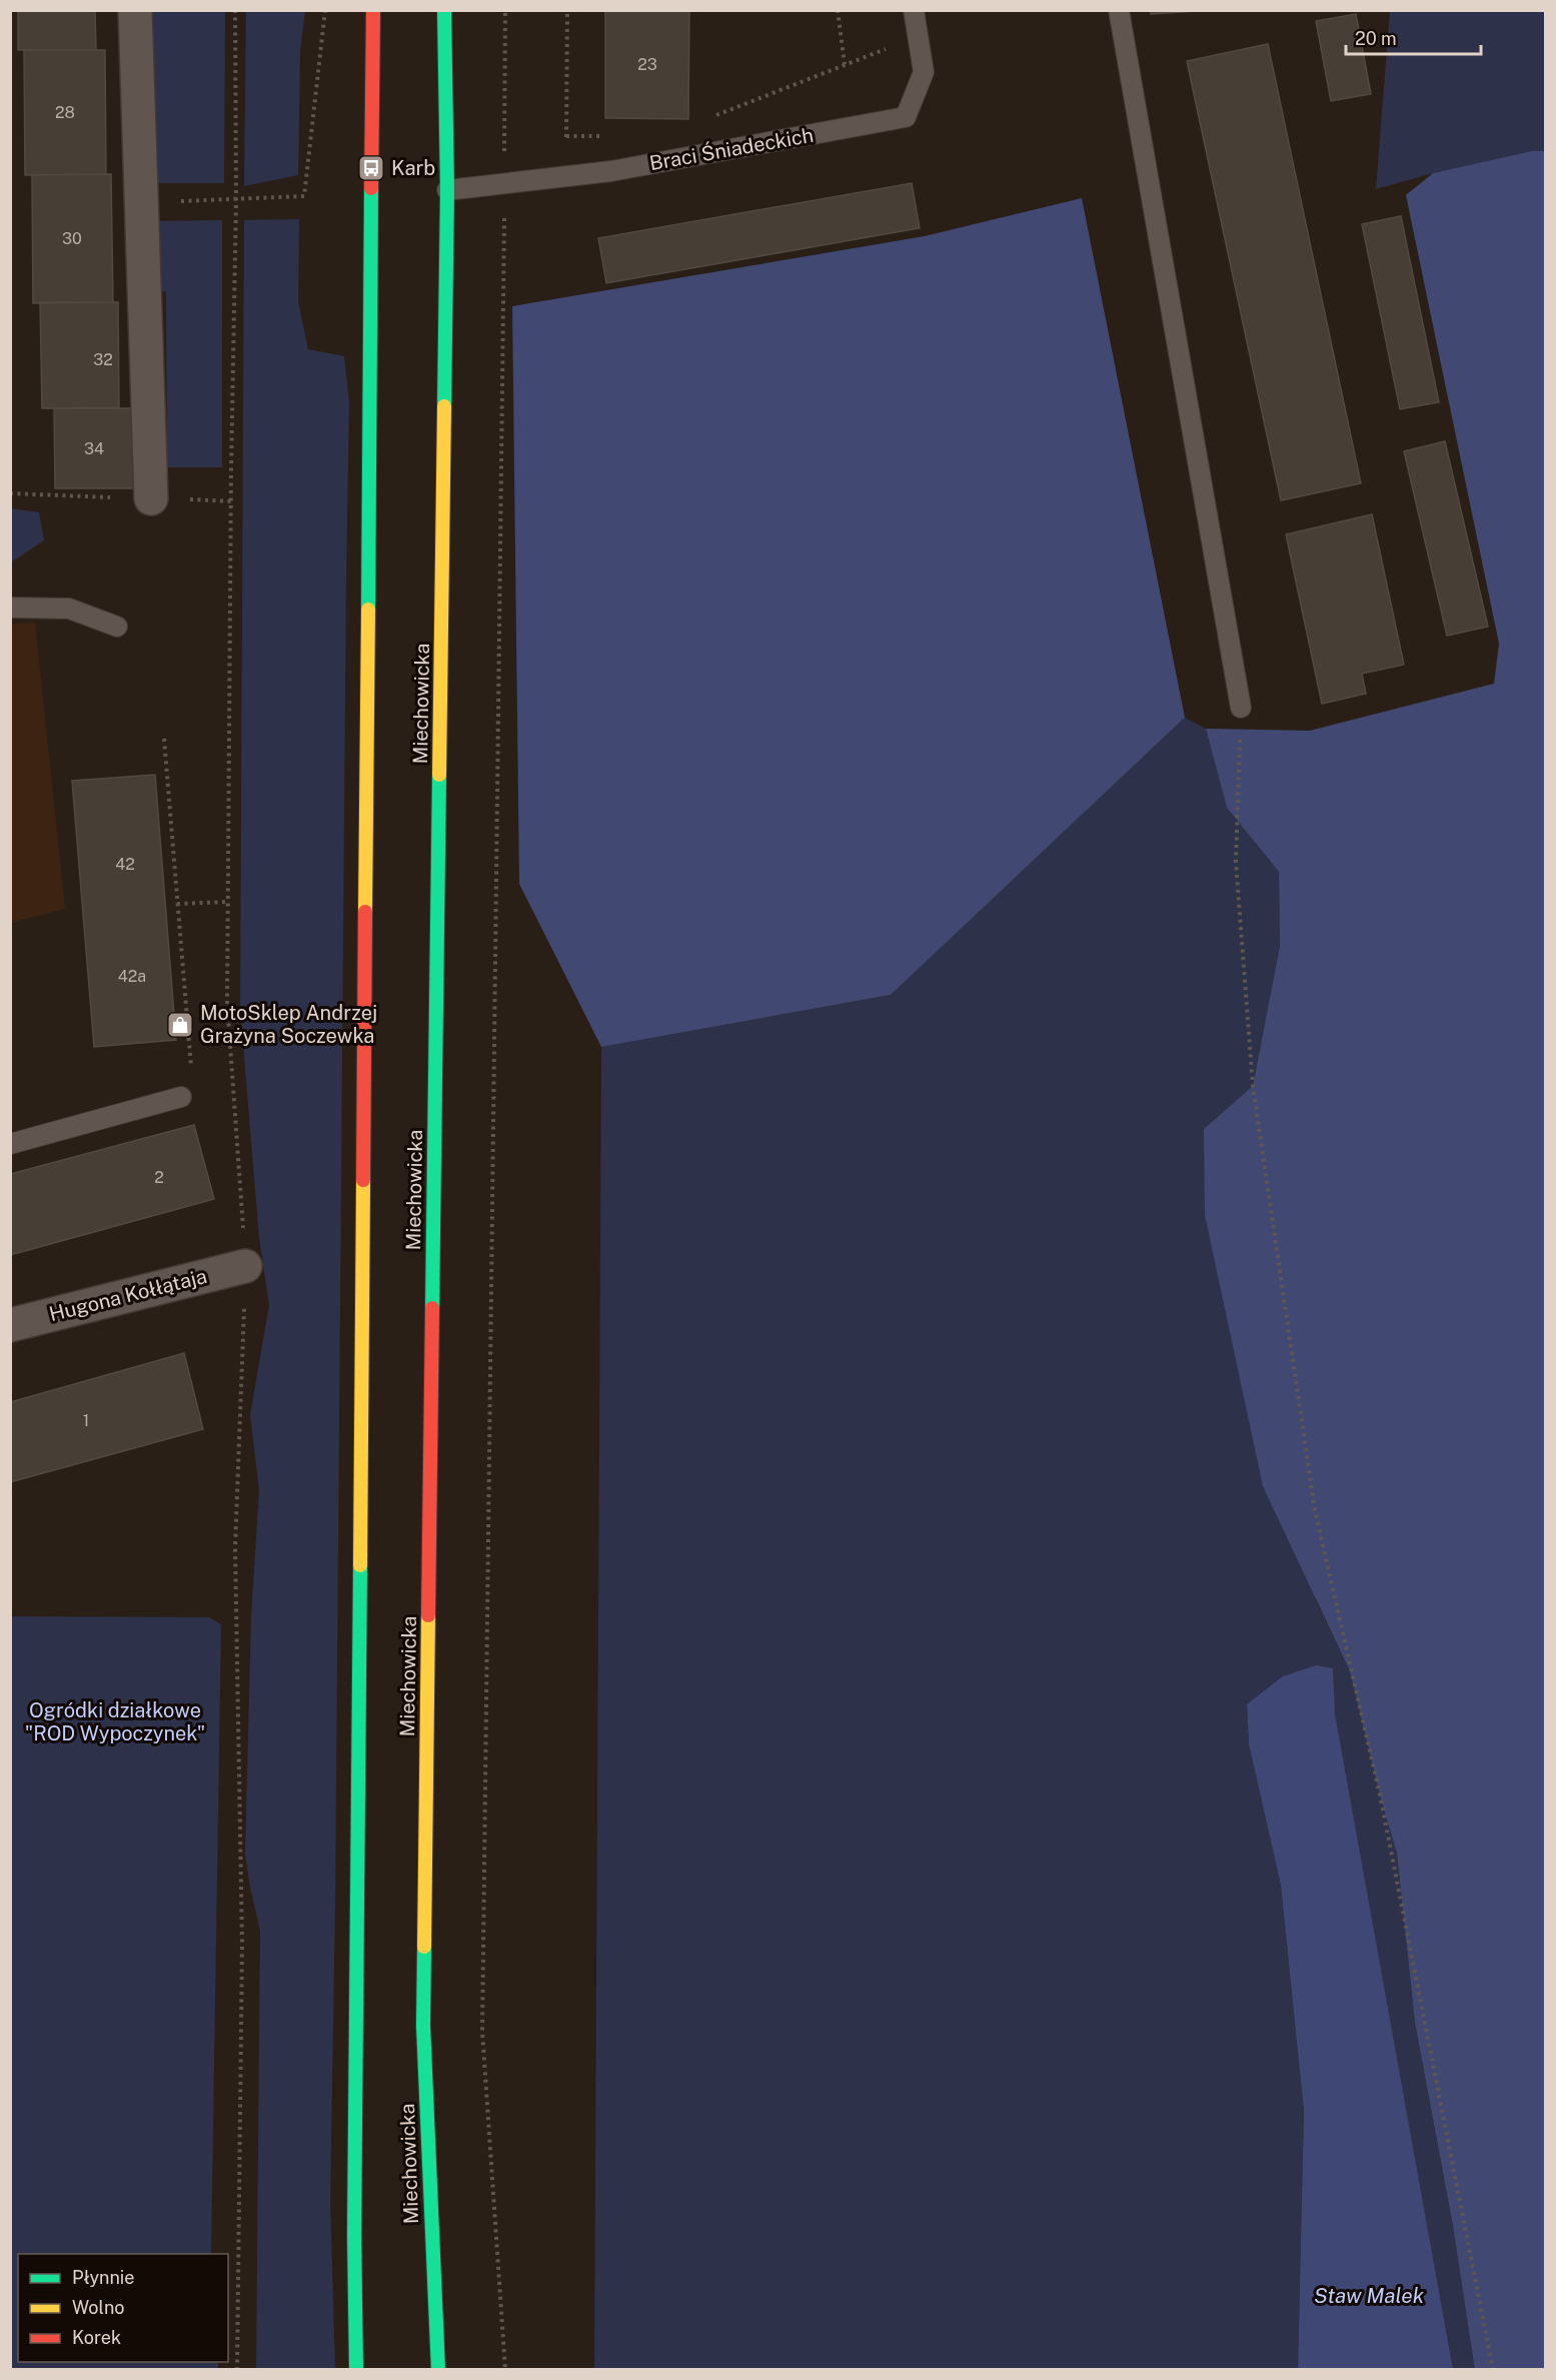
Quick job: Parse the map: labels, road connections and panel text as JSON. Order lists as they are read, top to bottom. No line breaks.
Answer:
{"streets":{"main road":["Miechowicka"],"street":["Hugona Kołłątaja"],"lane":["Braci Śniadeckich"]},"crossings":[["Braci Śniadeckich","Miechowicka"]],"water":["Staw Malek"],"parks":["Ogródki działkowe \"ROD Wypoczynek\""],"places":{"bus stop":["Karb"],"shop":["MotoSklep Andrzej Grażyna Soczewka"]},"house_numbers":["23","28","30","32","34","42","42a","2","1"],"legend":["Płynnie","Wolno","Korek"],"scale_bar":"20 m"}
